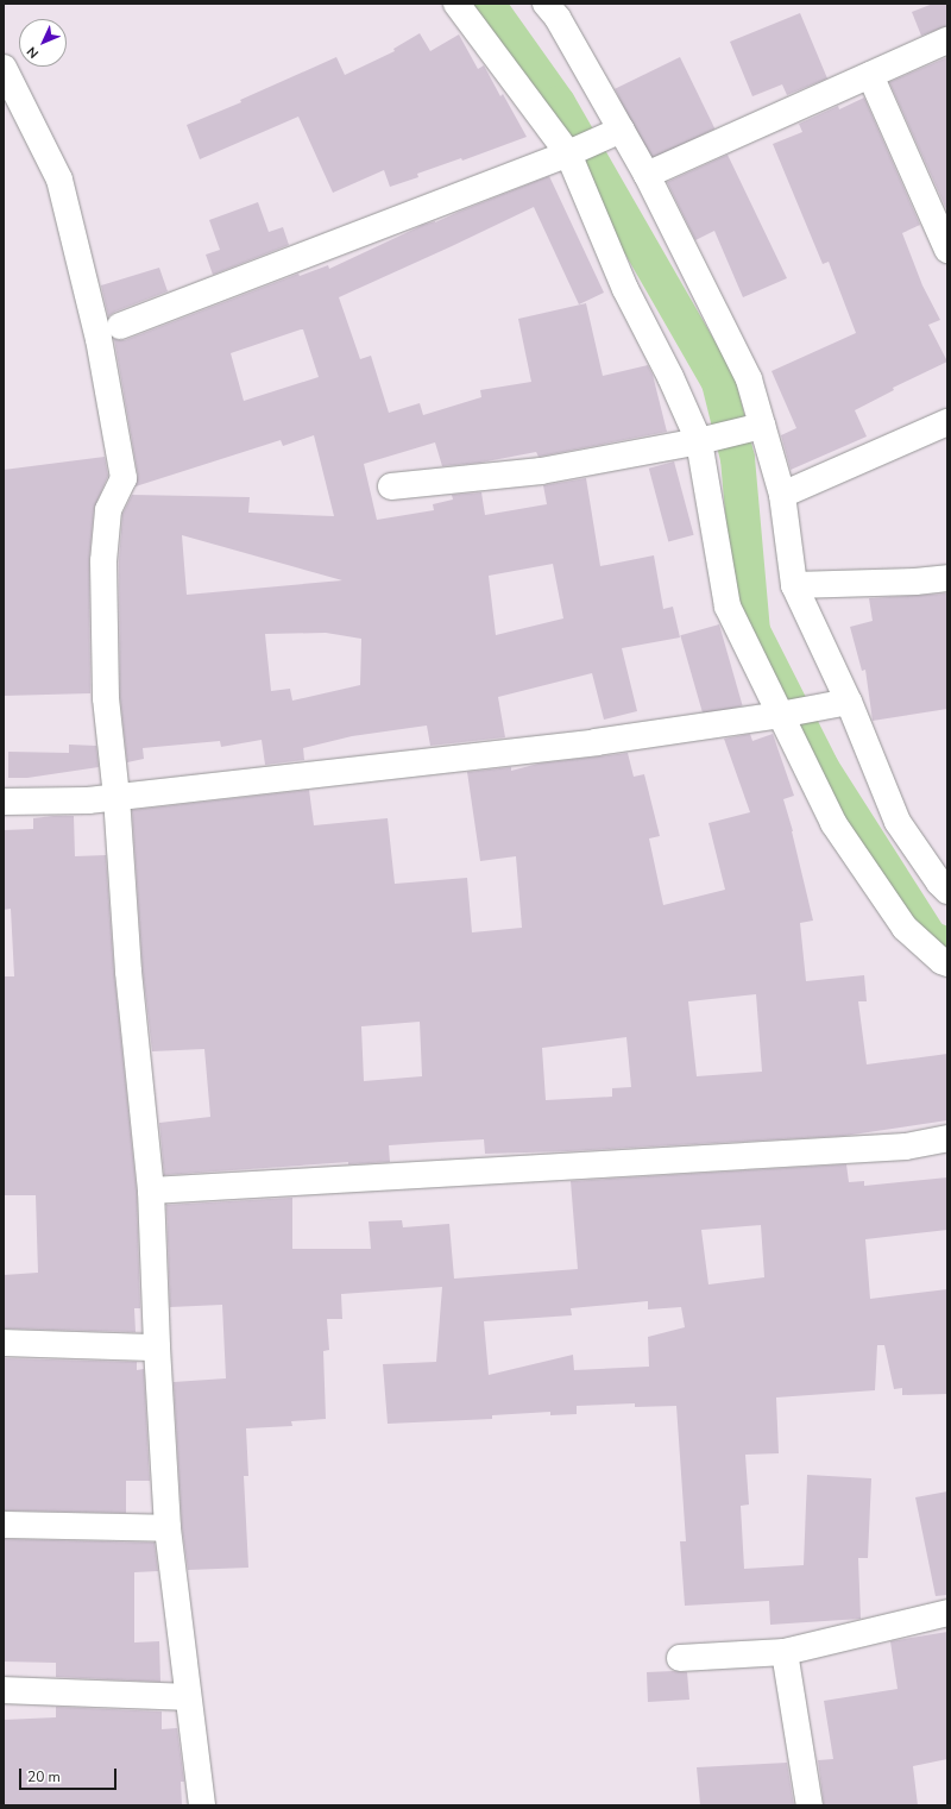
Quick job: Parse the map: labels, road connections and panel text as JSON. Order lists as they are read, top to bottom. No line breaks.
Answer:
{"scale_bar":"20 m","north":"bottom left"}
